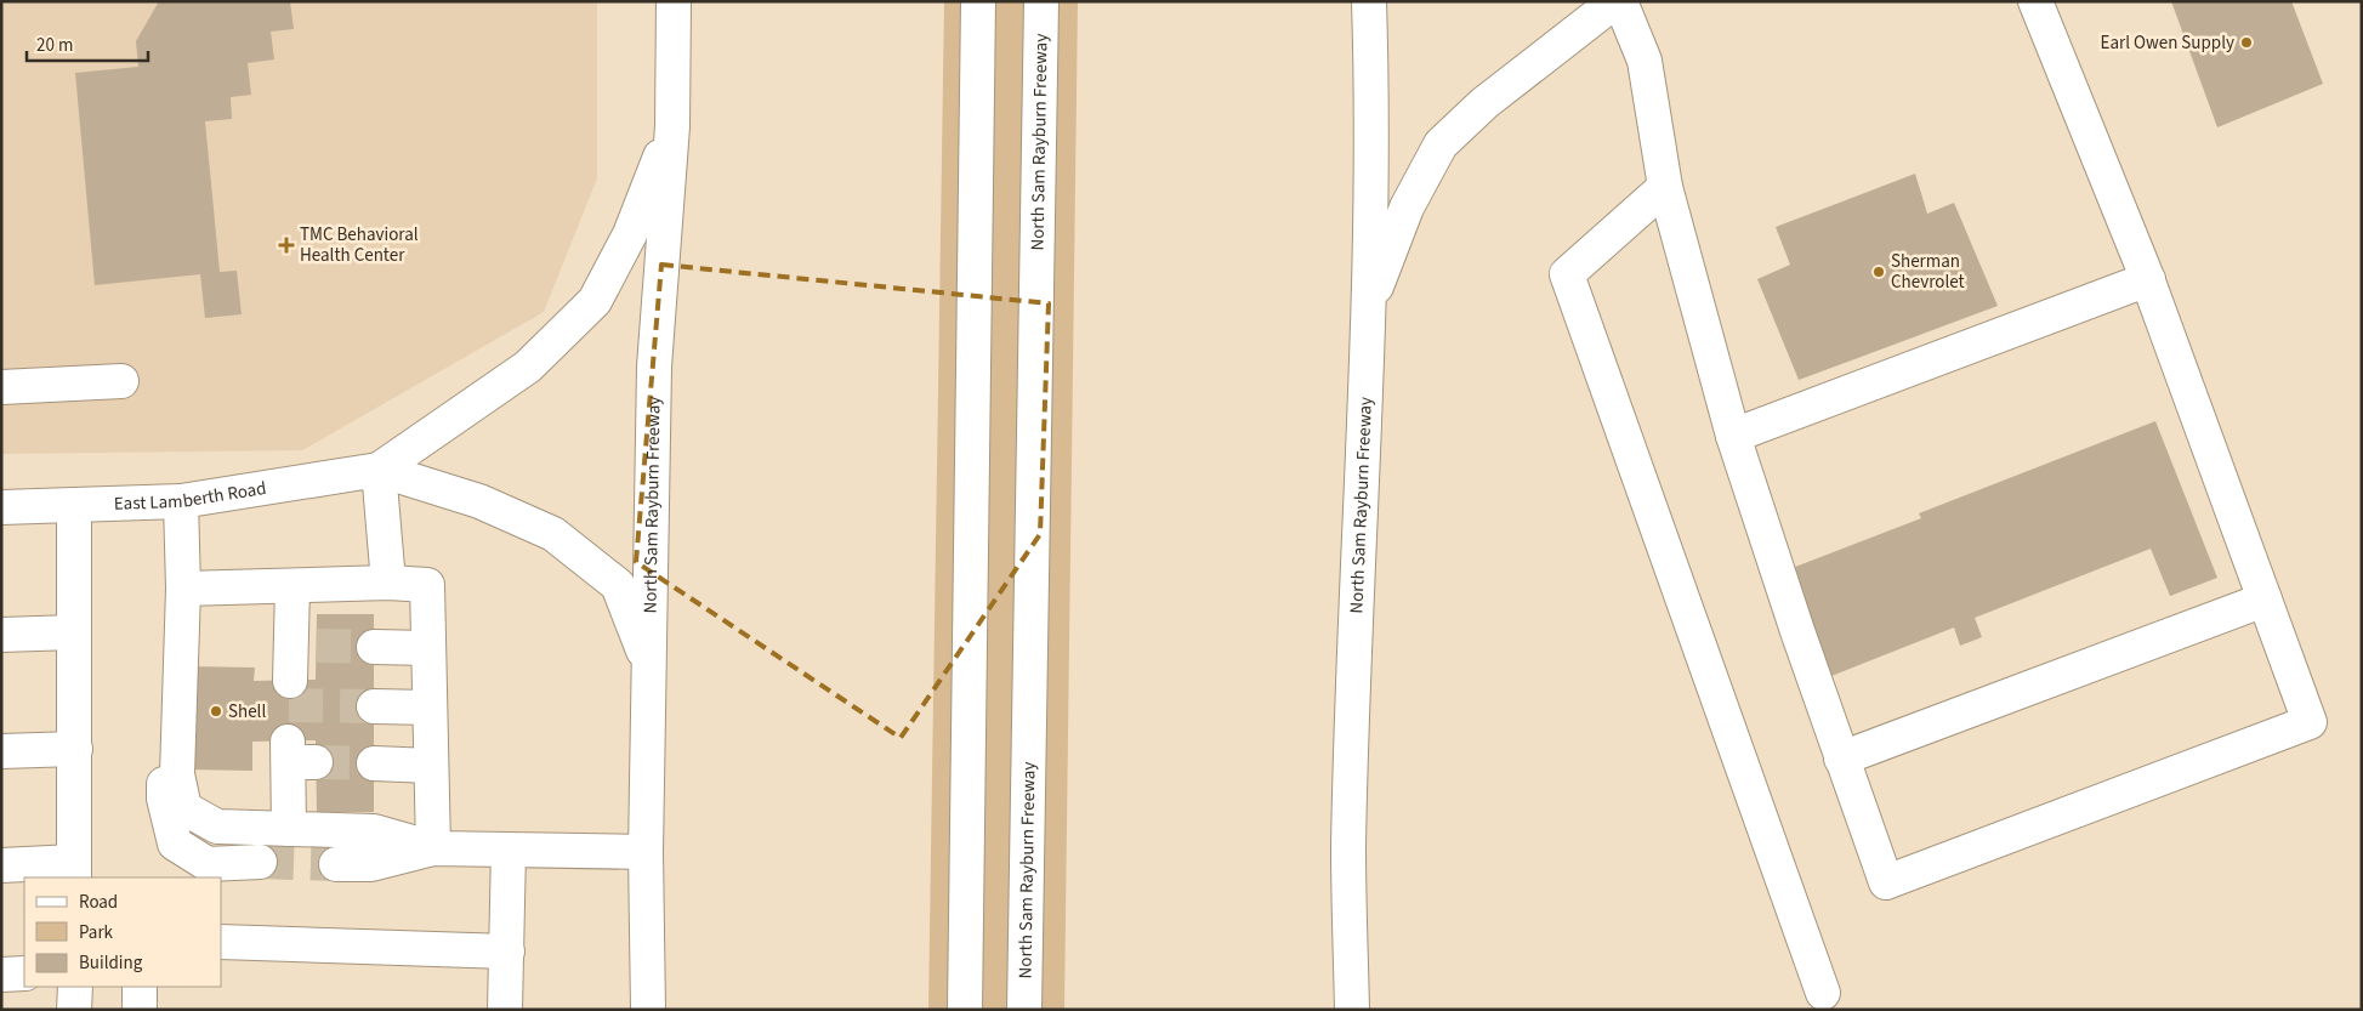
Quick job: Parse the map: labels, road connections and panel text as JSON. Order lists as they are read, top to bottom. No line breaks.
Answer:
{"streets":{"main road":["North Sam Rayburn Freeway","East Lamberth Road"]},"places":{"other":["Earl Owen Supply","Sherman Chevrolet","Shell"],"health":["TMC Behavioral Health Center"]},"legend":["Road","Park","Building"],"scale_bar":"20 m"}
